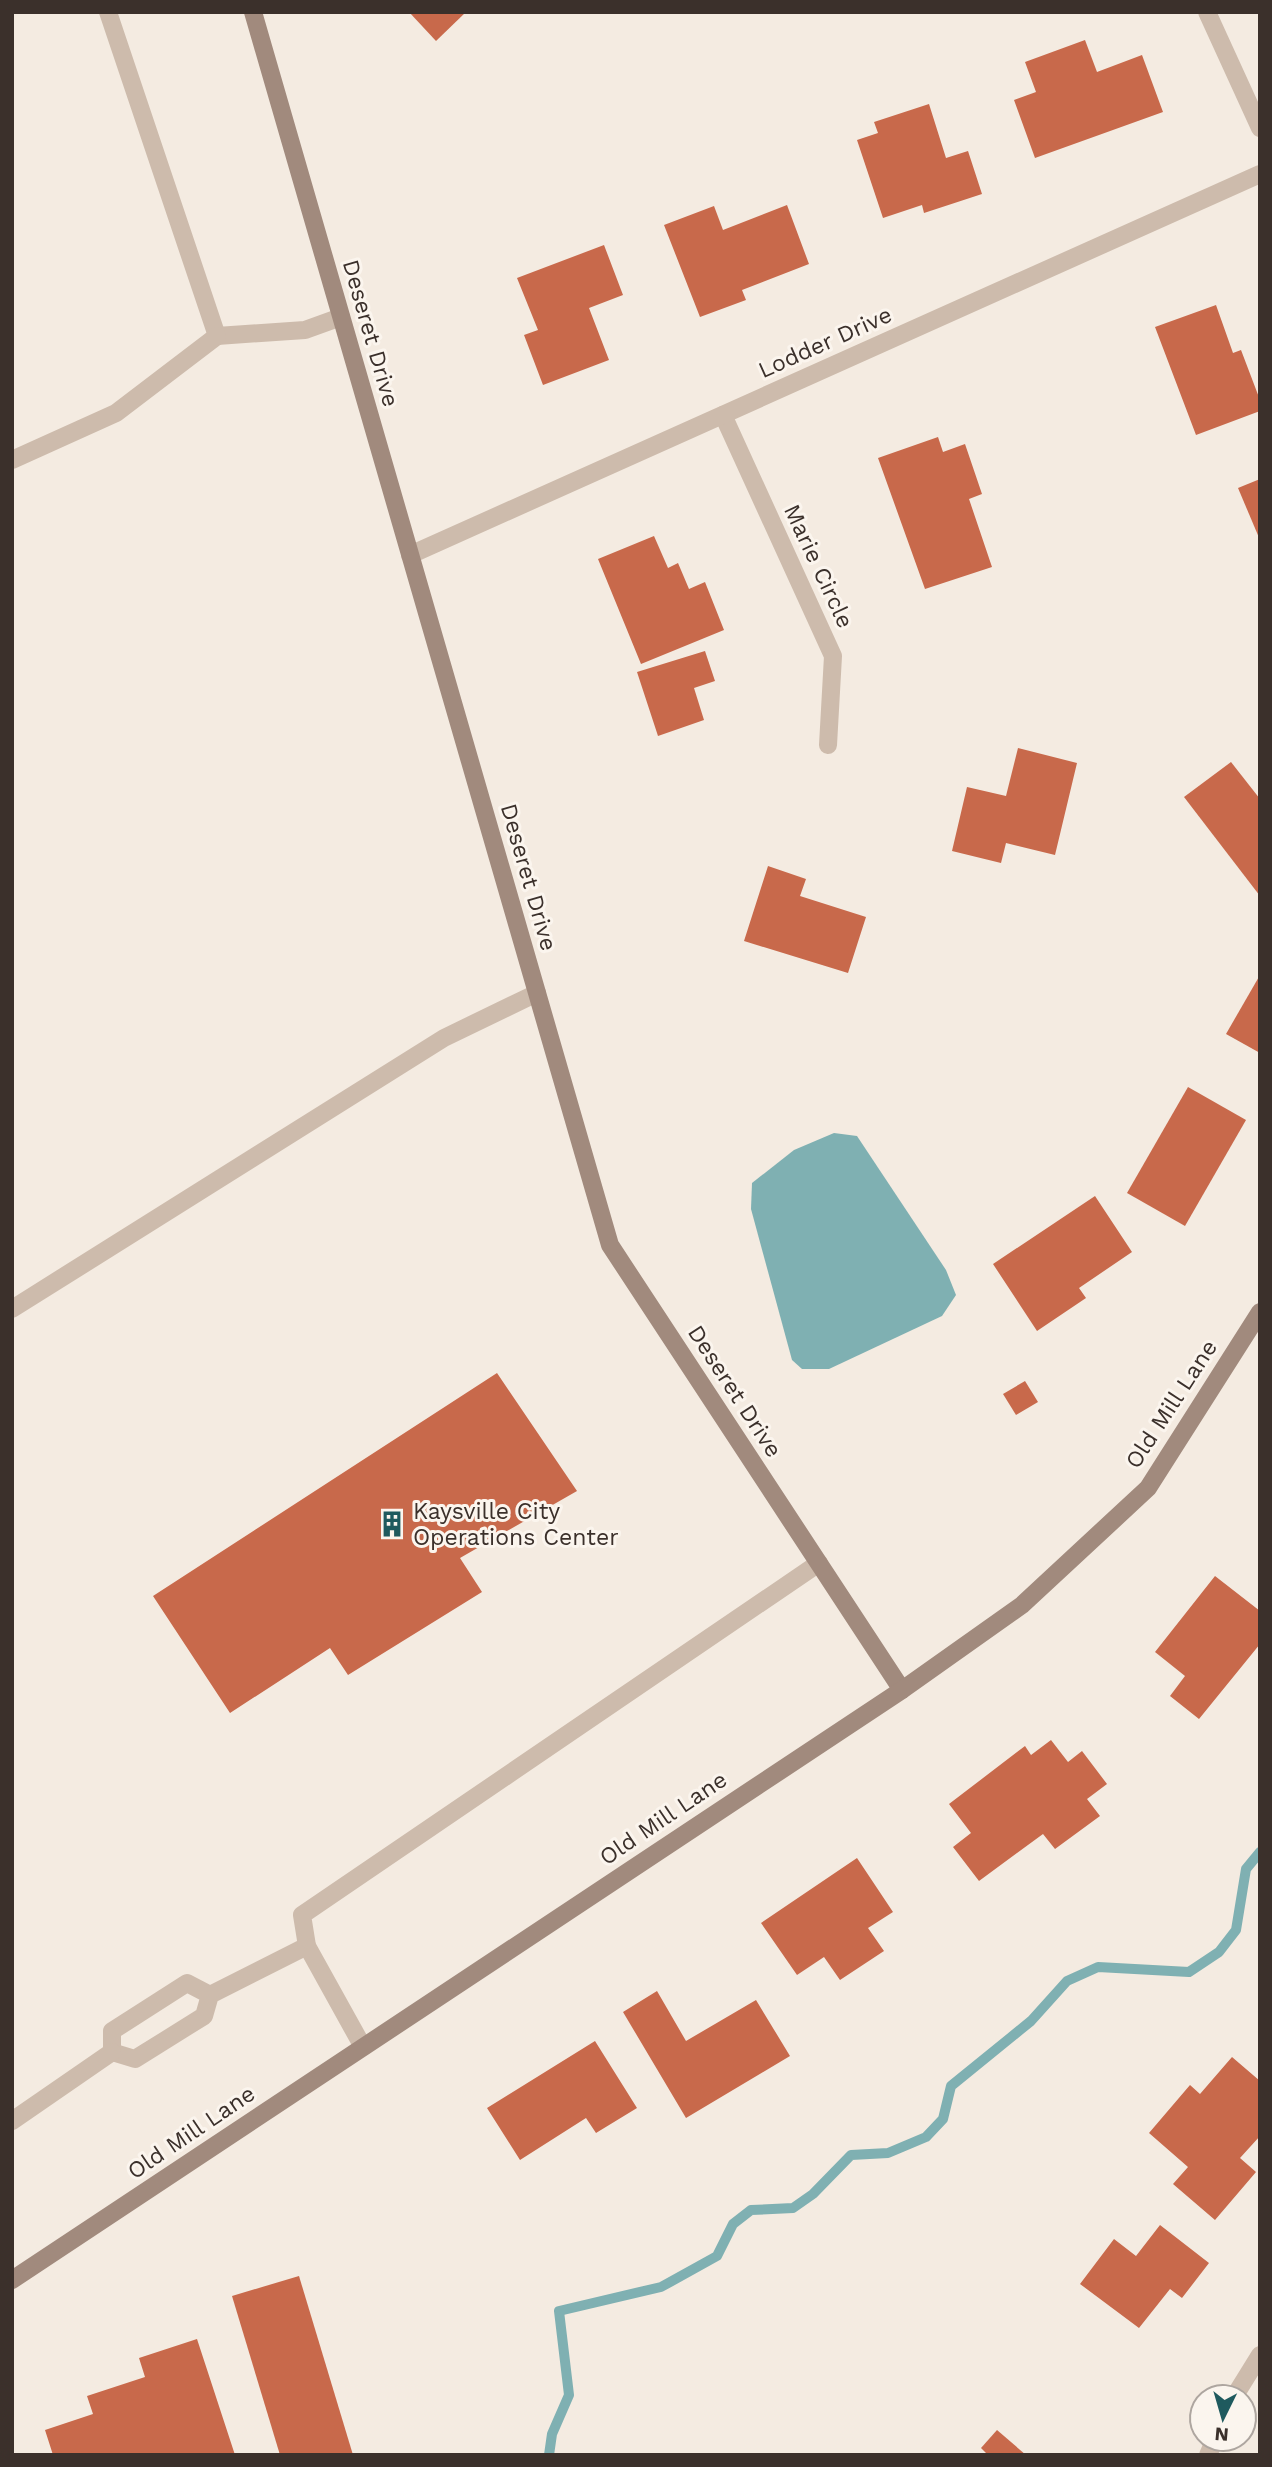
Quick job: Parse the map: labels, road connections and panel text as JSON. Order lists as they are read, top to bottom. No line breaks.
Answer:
{"streets":{"street":["Deseret Drive","Lodder Drive","Marie Circle","Old Mill Lane"]},"crossings":[["Deseret Drive","Lodder Drive"],["Deseret Drive","Old Mill Lane"],["Lodder Drive","Marie Circle"]],"places":{"building":["Kaysville City Operations Center"]},"north":"bottom"}
